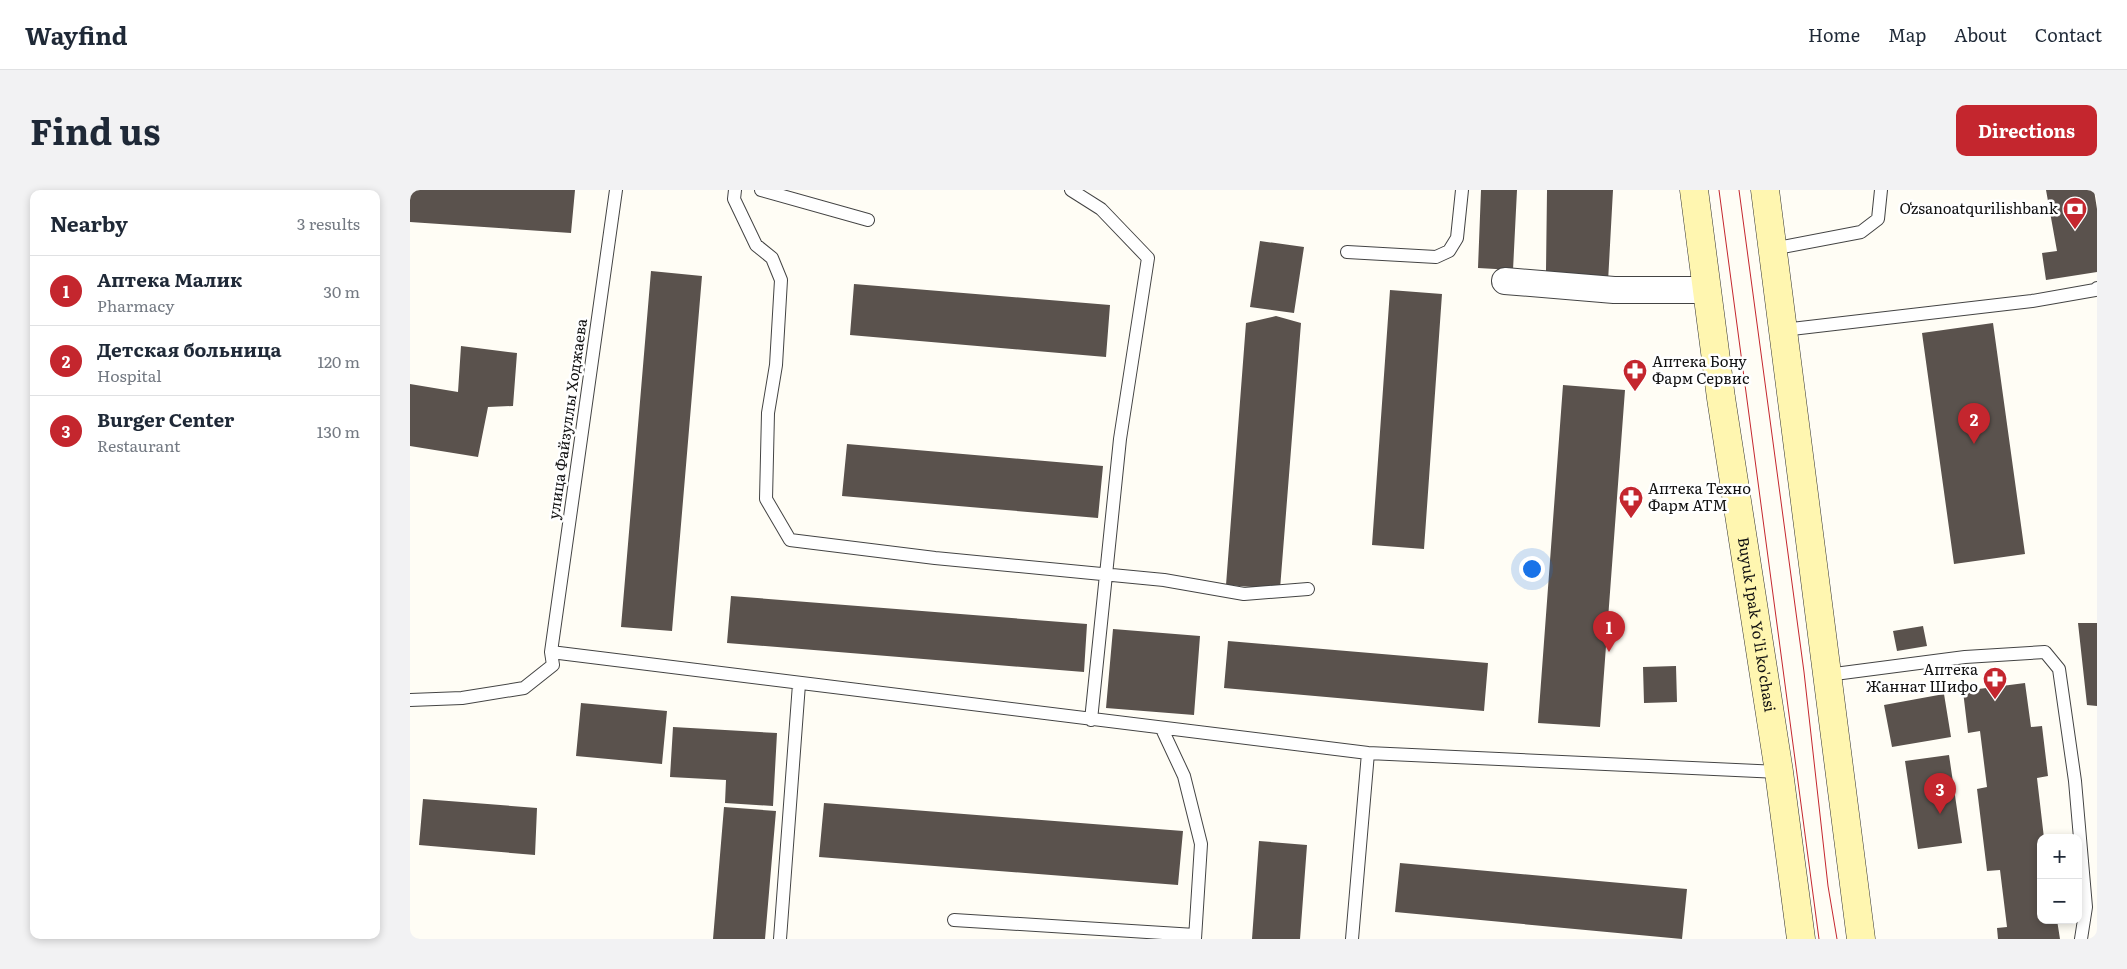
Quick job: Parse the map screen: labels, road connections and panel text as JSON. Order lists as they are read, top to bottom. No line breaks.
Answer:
{"streets":{"main road":["Buyuk Ipak Yo'li ko'chasi"],"lane":["улица Файзуллы Ходжаева"]},"places":{"bank":["Oʻzsanoatqurilishbank"],"pharmacy":["Аптека Бону Фарм Сервис","Аптека Техно Фарм АТМ","Аптека Жаннат Шифо"]},"page":{"header":"Wayfind","nav":["Home","Map","About","Contact"],"title":"Find us","buttons":"Directions","heading":["Nearby","3 results"],"list":[{"mark":"1","name":"Аптека Малик","note":"Pharmacy","value":"30 m"},{"mark":"2","name":"Детская больница","note":"Hospital","value":"120 m"},{"mark":"3","name":"Burger Center","note":"Restaurant","value":"130 m"}],"pins":["2","1","3"],"map_buttons":["+","−"]}}
